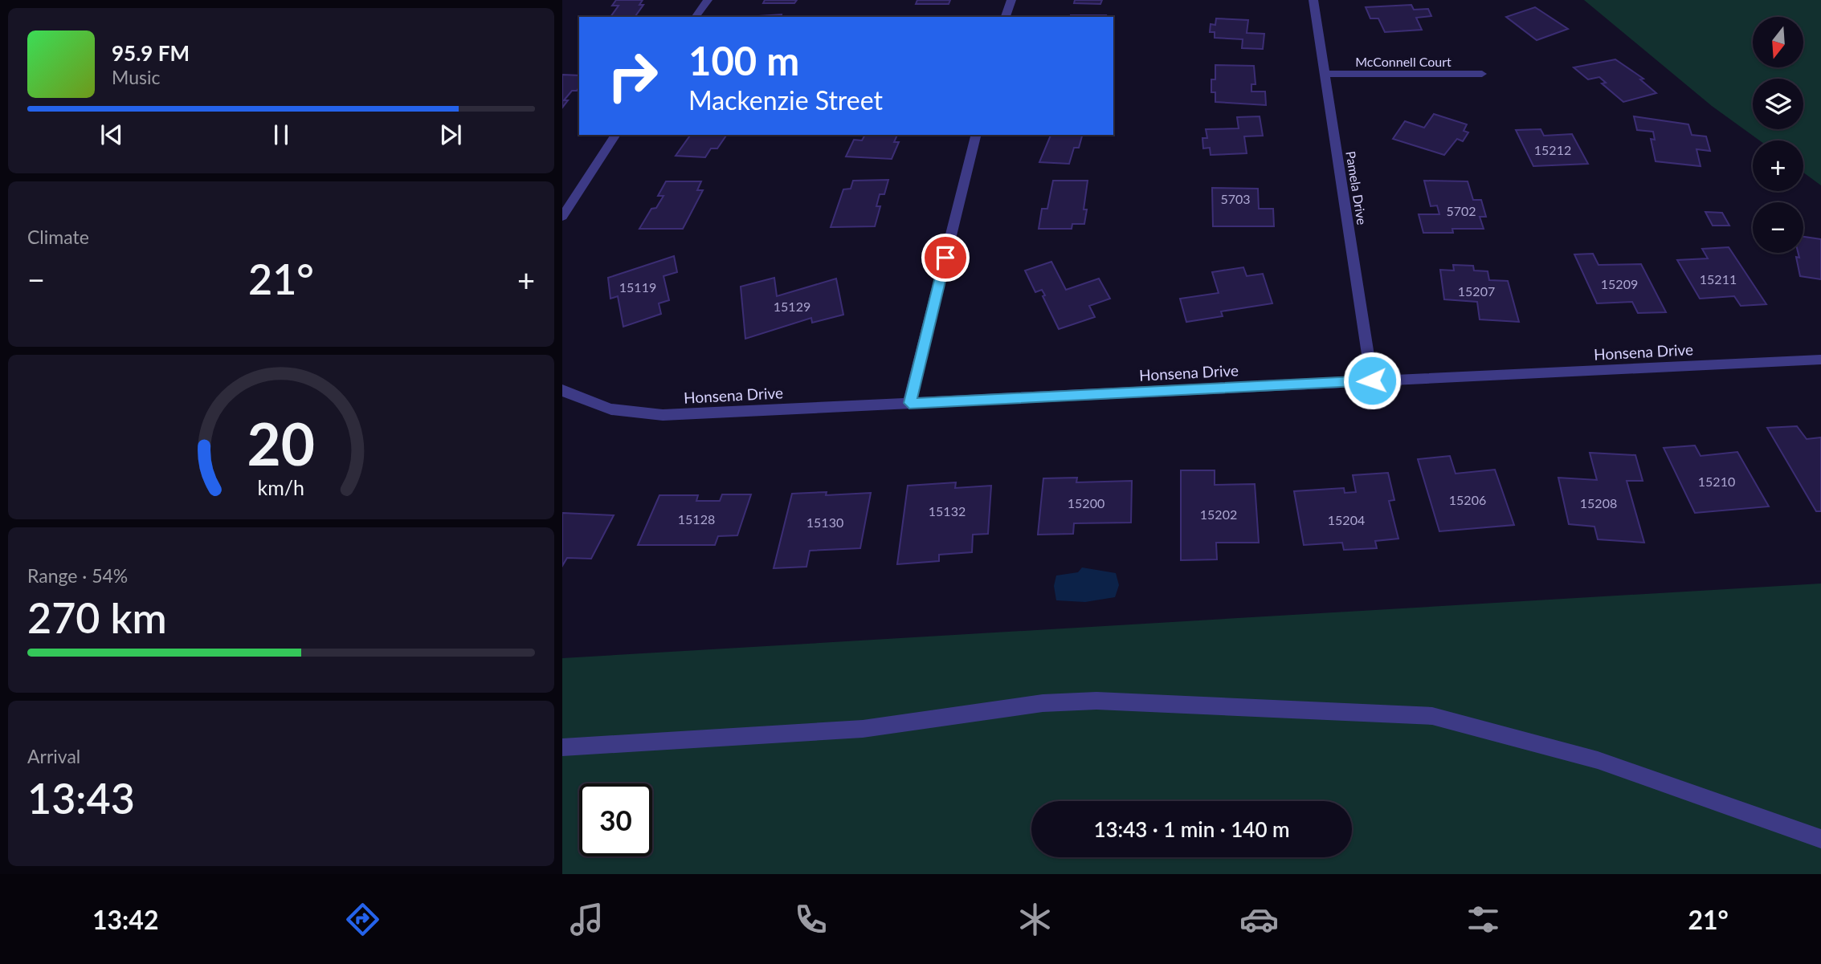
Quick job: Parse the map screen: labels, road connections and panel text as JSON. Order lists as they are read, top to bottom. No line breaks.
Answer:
{"streets":{"street":["McConnell Court","Pamela Drive","Honsena Drive"]},"crossings":[["McConnell Court","Pamela Drive"],["Pamela Drive","Honsena Drive"]],"house_numbers":["15212","5703","5702","15211","15209","15119","15207","15129","15210","15206","15200","15208","15132","15202","15128","15204","15130"],"north":"bottom","page":{"map_buttons":["+","−"],"turn":["100 m","Mackenzie Street"],"song":["95.9 FM","Music"],"tile":["Climate",["Range · 54%","270 km"],["Arrival","13:43"]],"heat":["−","21°","+"],"limit":"30","trip":"13:43 · 1 min · 140 m","tabs":["13:42","21°"],"gauge":["20","km/h"]}}
